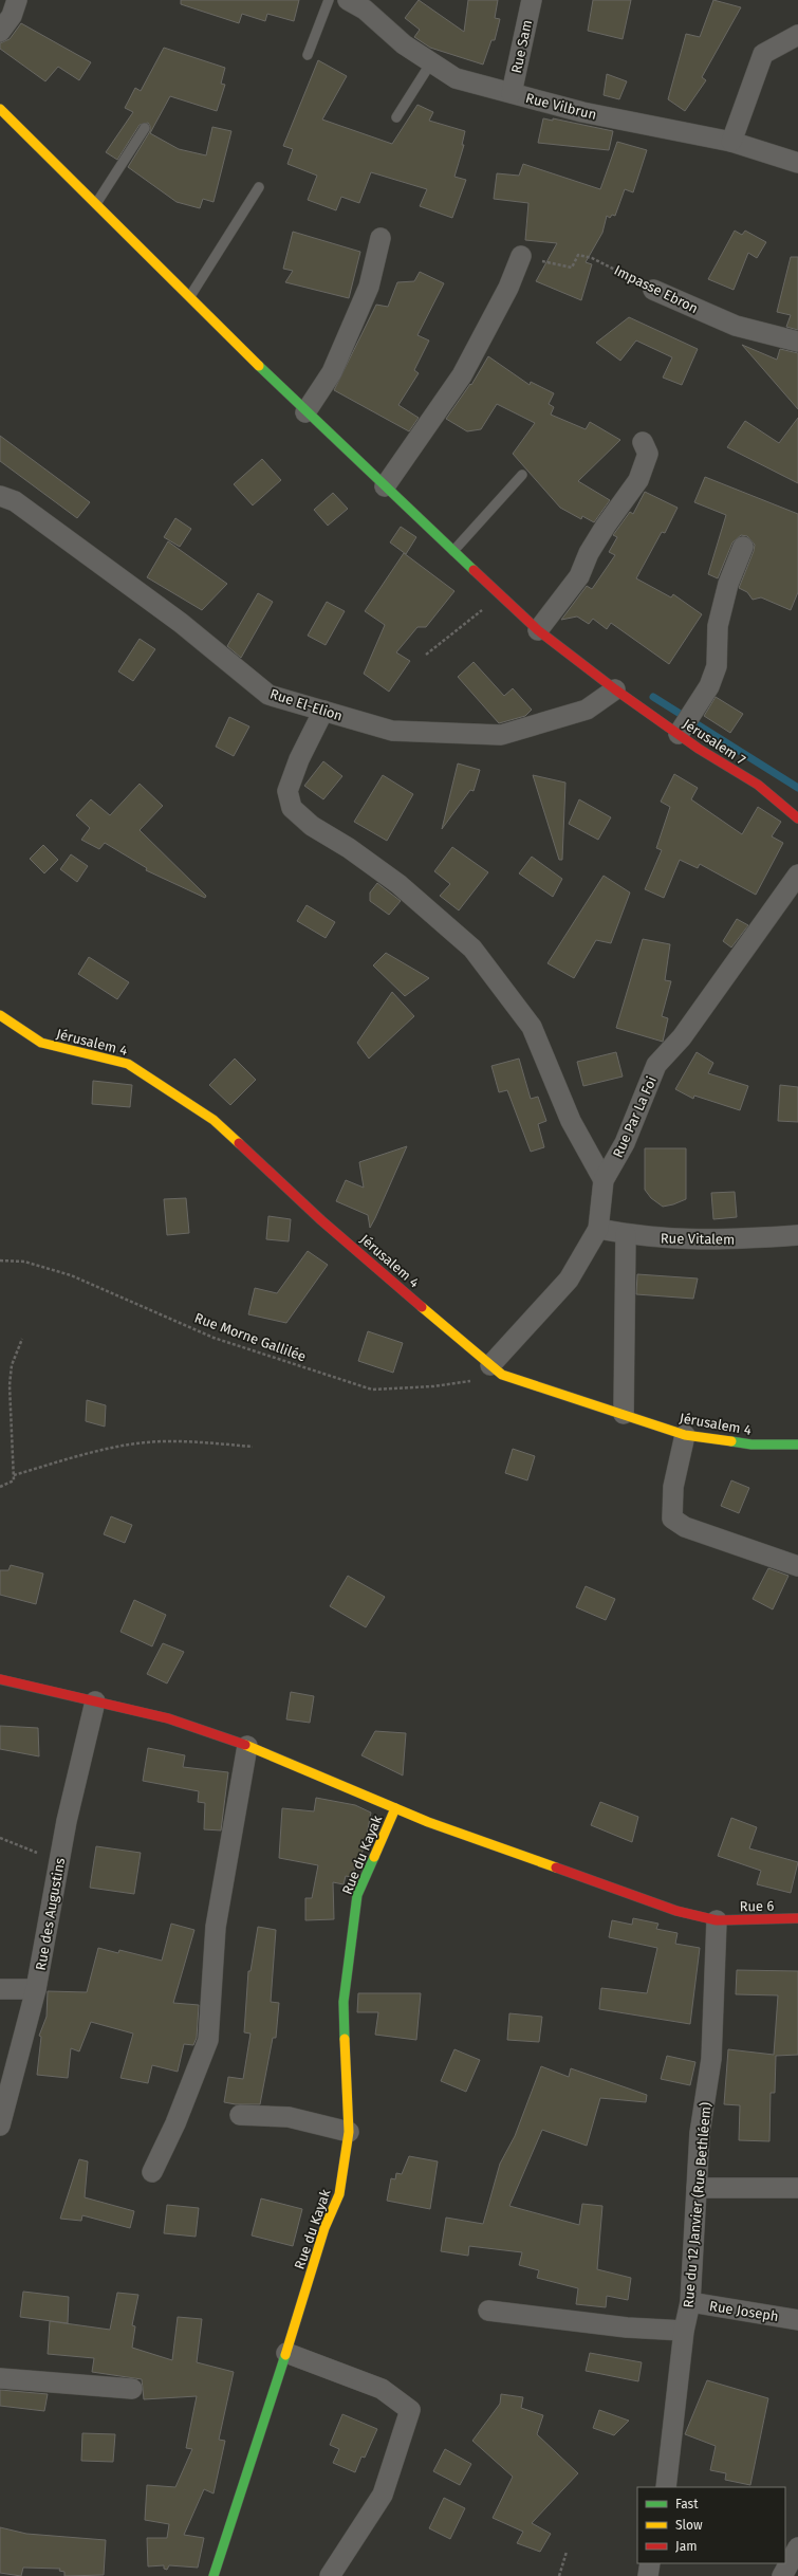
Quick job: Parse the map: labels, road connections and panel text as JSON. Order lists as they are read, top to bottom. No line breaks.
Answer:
{"streets":{"street":["Rue Sam","Rue Vilbrun","Impasse Ebron","Rue El-Elion","Jérusalem 7","Jérusalem 4","Rue Par La Foi","Rue Vitalem","Rue du Kayak","Rue 6","Rue des Augustins","Rue du 12 Janvier (Rue Bethléem)","Rue Joseph"],"path":["Rue Morne Gallilée"]},"crossings":[["Rue Sam","Rue Vilbrun"],["Rue El-Elion","Jérusalem 7"],["Jérusalem 4","Rue Par La Foi"],["Jérusalem 4","Rue Morne Gallilée"],["Rue Par La Foi","Rue Vitalem"],["Rue Par La Foi","Rue Morne Gallilée"],["Rue du Kayak","Rue 6"],["Rue 6","Rue des Augustins"],["Rue 6","Rue du 12 Janvier (Rue Bethléem)"],["Rue du 12 Janvier (Rue Bethléem)","Rue Joseph"]],"legend":["Fast","Slow","Jam"]}
